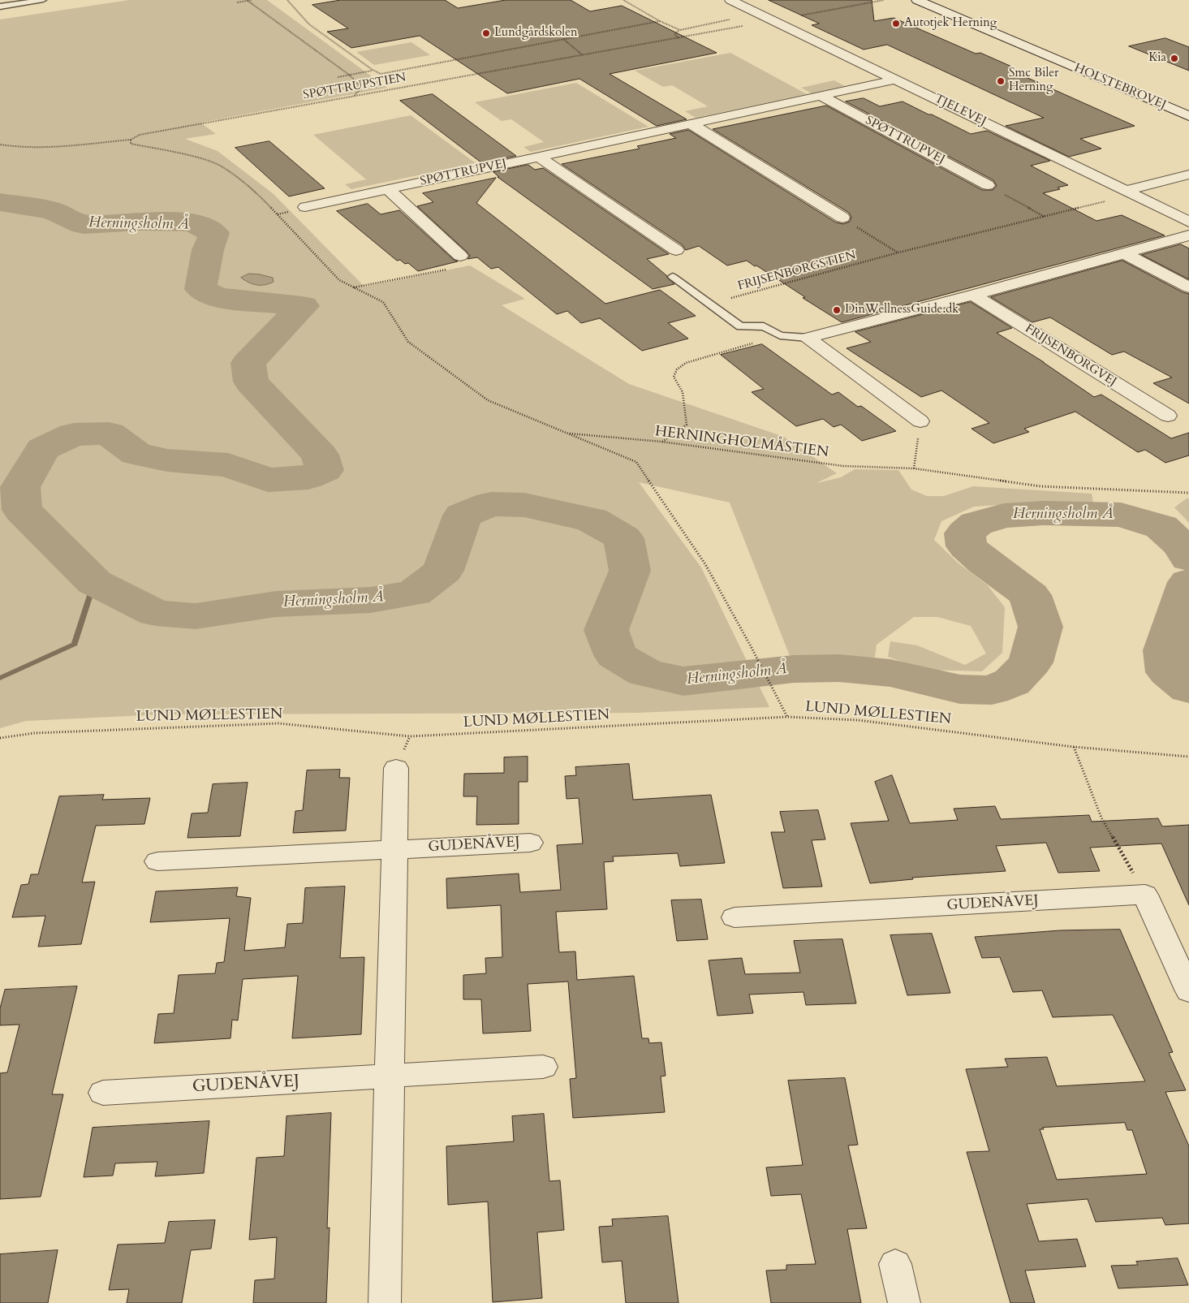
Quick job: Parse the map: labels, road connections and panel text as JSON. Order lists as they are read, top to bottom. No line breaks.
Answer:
{"streets":{"street":["HOLSTEBROVEJ","TJELEVEJ","SPØTTRUPVEJ","FRIJSENBORGVEJ","GUDENÅVEJ"],"path":["SPØTTRUPSTIEN","FRIJSENBORGSTIEN","HERNINGHOLMÅSTIEN","LUND MØLLESTIEN"]},"crossings":[["SPØTTRUPSTIEN","HERNINGHOLMÅSTIEN"],["TJELEVEJ","SPØTTRUPVEJ"],["TJELEVEJ","FRIJSENBORGSTIEN"],["HERNINGHOLMÅSTIEN","LUND MØLLESTIEN"]],"water":["Herningsholm Å"],"places":["Autotjek Herning","Lundgårdskolen","Kia","Smc Biler Herning","DinWellnessGuide.dk"]}
